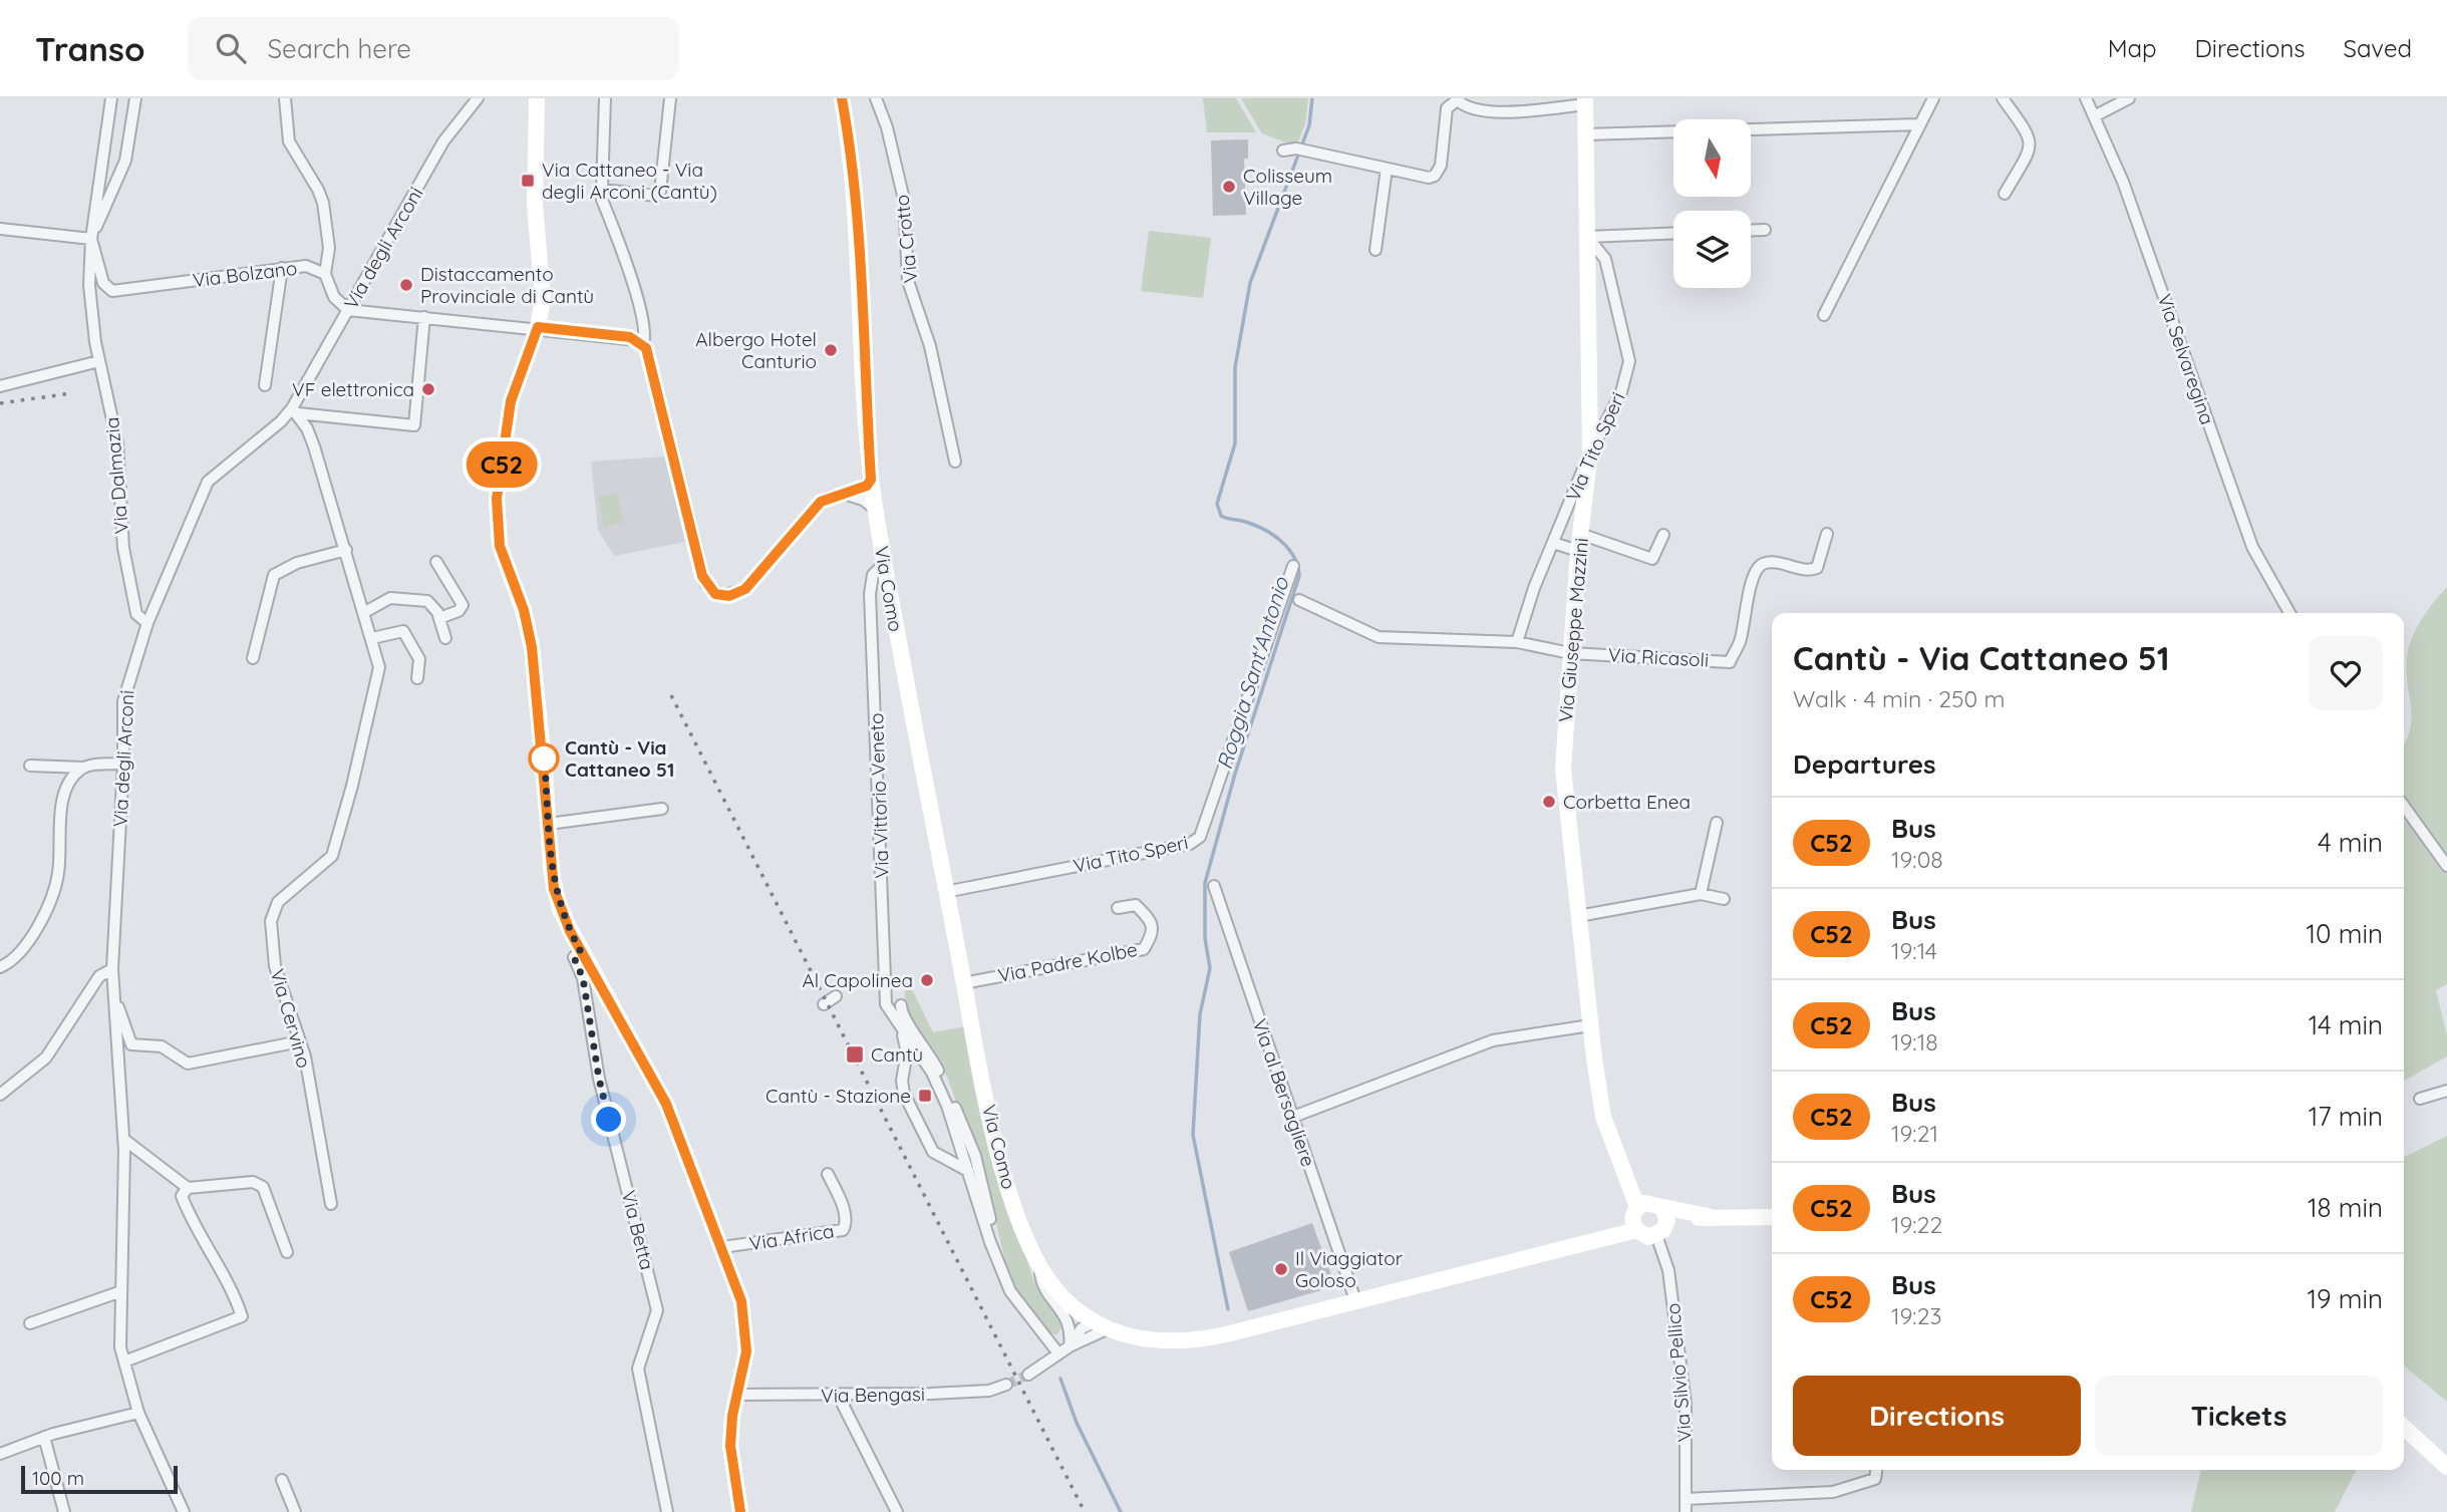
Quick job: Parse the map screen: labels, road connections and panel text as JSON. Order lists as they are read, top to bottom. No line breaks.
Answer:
{"streets":{"street":["Via Crotto","Via degli Arconi","Via Bolzano","Via Selvaregina","Via Tito Speri","Via Dalmazia","Via Como","Via Giuseppe Mazzini","Via Ricasoli","Via Vittorio Veneto","Via Padre Kolbe","Via Cervino","Via al Bersagliere","Via Betta","Via Africa","Via Silvio Pellico","Via Bengasi"]},"crossings":[["Via degli Arconi","Via Bolzano"],["Via degli Arconi","Via Dalmazia"],["Via degli Arconi","Via Cervino"],["Via Bolzano","Via Dalmazia"],["Via Tito Speri","Via Como"],["Via Tito Speri","Via Giuseppe Mazzini"],["Via Tito Speri","Via Ricasoli"],["Via Como","Via Giuseppe Mazzini"],["Via Como","Via Vittorio Veneto"],["Via Como","Via Padre Kolbe"],["Via Como","Via al Bersagliere"],["Via Como","Via Silvio Pellico"],["Via Giuseppe Mazzini","Via Ricasoli"],["Via Giuseppe Mazzini","Via Silvio Pellico"]],"water":["Roggia Sant'Antonio"],"places":{"transit":["Via Cattaneo - Via degli Arconi (Cantù)","Cantù","Cantù - Stazione"],"other":["Colisseum Village","Distaccamento Provinciale di Cantù","Albergo Hotel Canturio","VF elettronica","Cantù - Via Cattaneo 51","Corbetta Enea","Al Capolinea","Il Viaggiator Goloso"]},"lines":["bus line C52"],"scale_bar":"100 m","north":"bottom","page":{"header":"Transo","search":"Search here","nav":["Map","Directions","Saved"],"on_map":"C52","heading":[["Cantù - Via Cattaneo 51","Walk · 4 min · 250 m"],"Departures"],"list":[{"mark":"C52","name":"Bus","note":"19:08","value":"4 min"},{"mark":"C52","name":"Bus","note":"19:14","value":"10 min"},{"mark":"C52","name":"Bus","note":"19:18","value":"14 min"},{"mark":"C52","name":"Bus","note":"19:21","value":"17 min"},{"mark":"C52","name":"Bus","note":"19:22","value":"18 min"},{"mark":"C52","name":"Bus","note":"19:23","value":"19 min"}],"buttons":["Directions","Tickets"],"scale":"100 m"}}
